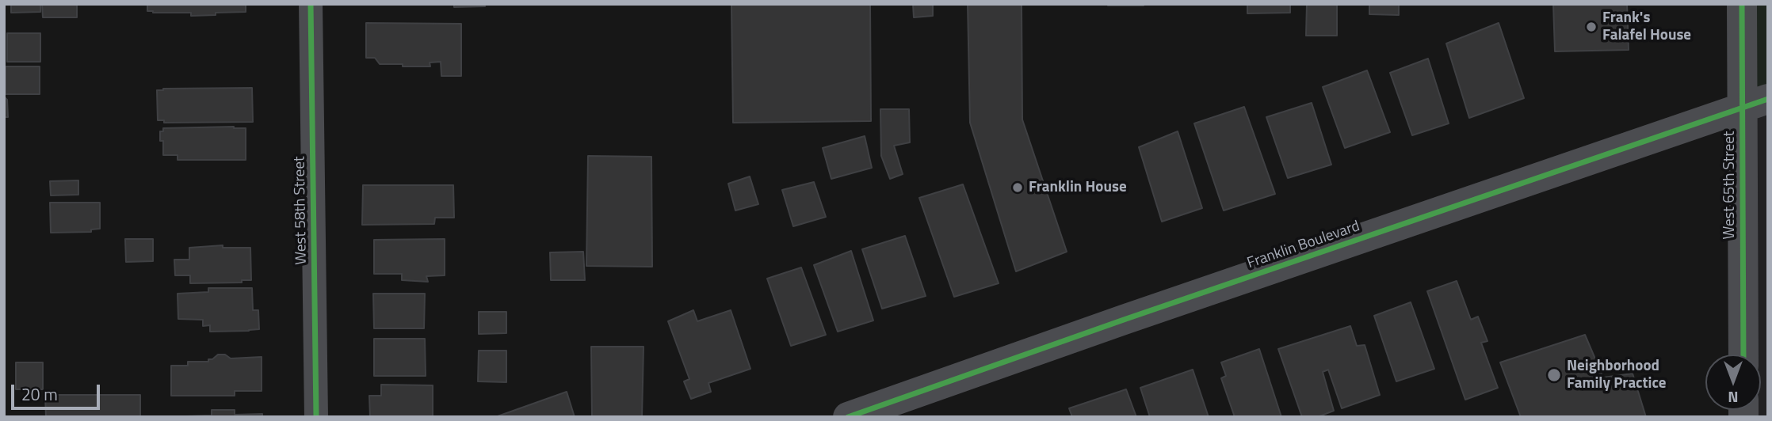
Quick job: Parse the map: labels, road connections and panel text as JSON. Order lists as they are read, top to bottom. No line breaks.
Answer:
{"streets":{"street":["West 65th Street","West 58th Street","Franklin Boulevard"]},"crossings":[["West 65th Street","Franklin Boulevard"]],"places":["Frank's Falafel House","Franklin House","Neighborhood Family Practice"],"scale_bar":"20 m","north":"bottom"}
